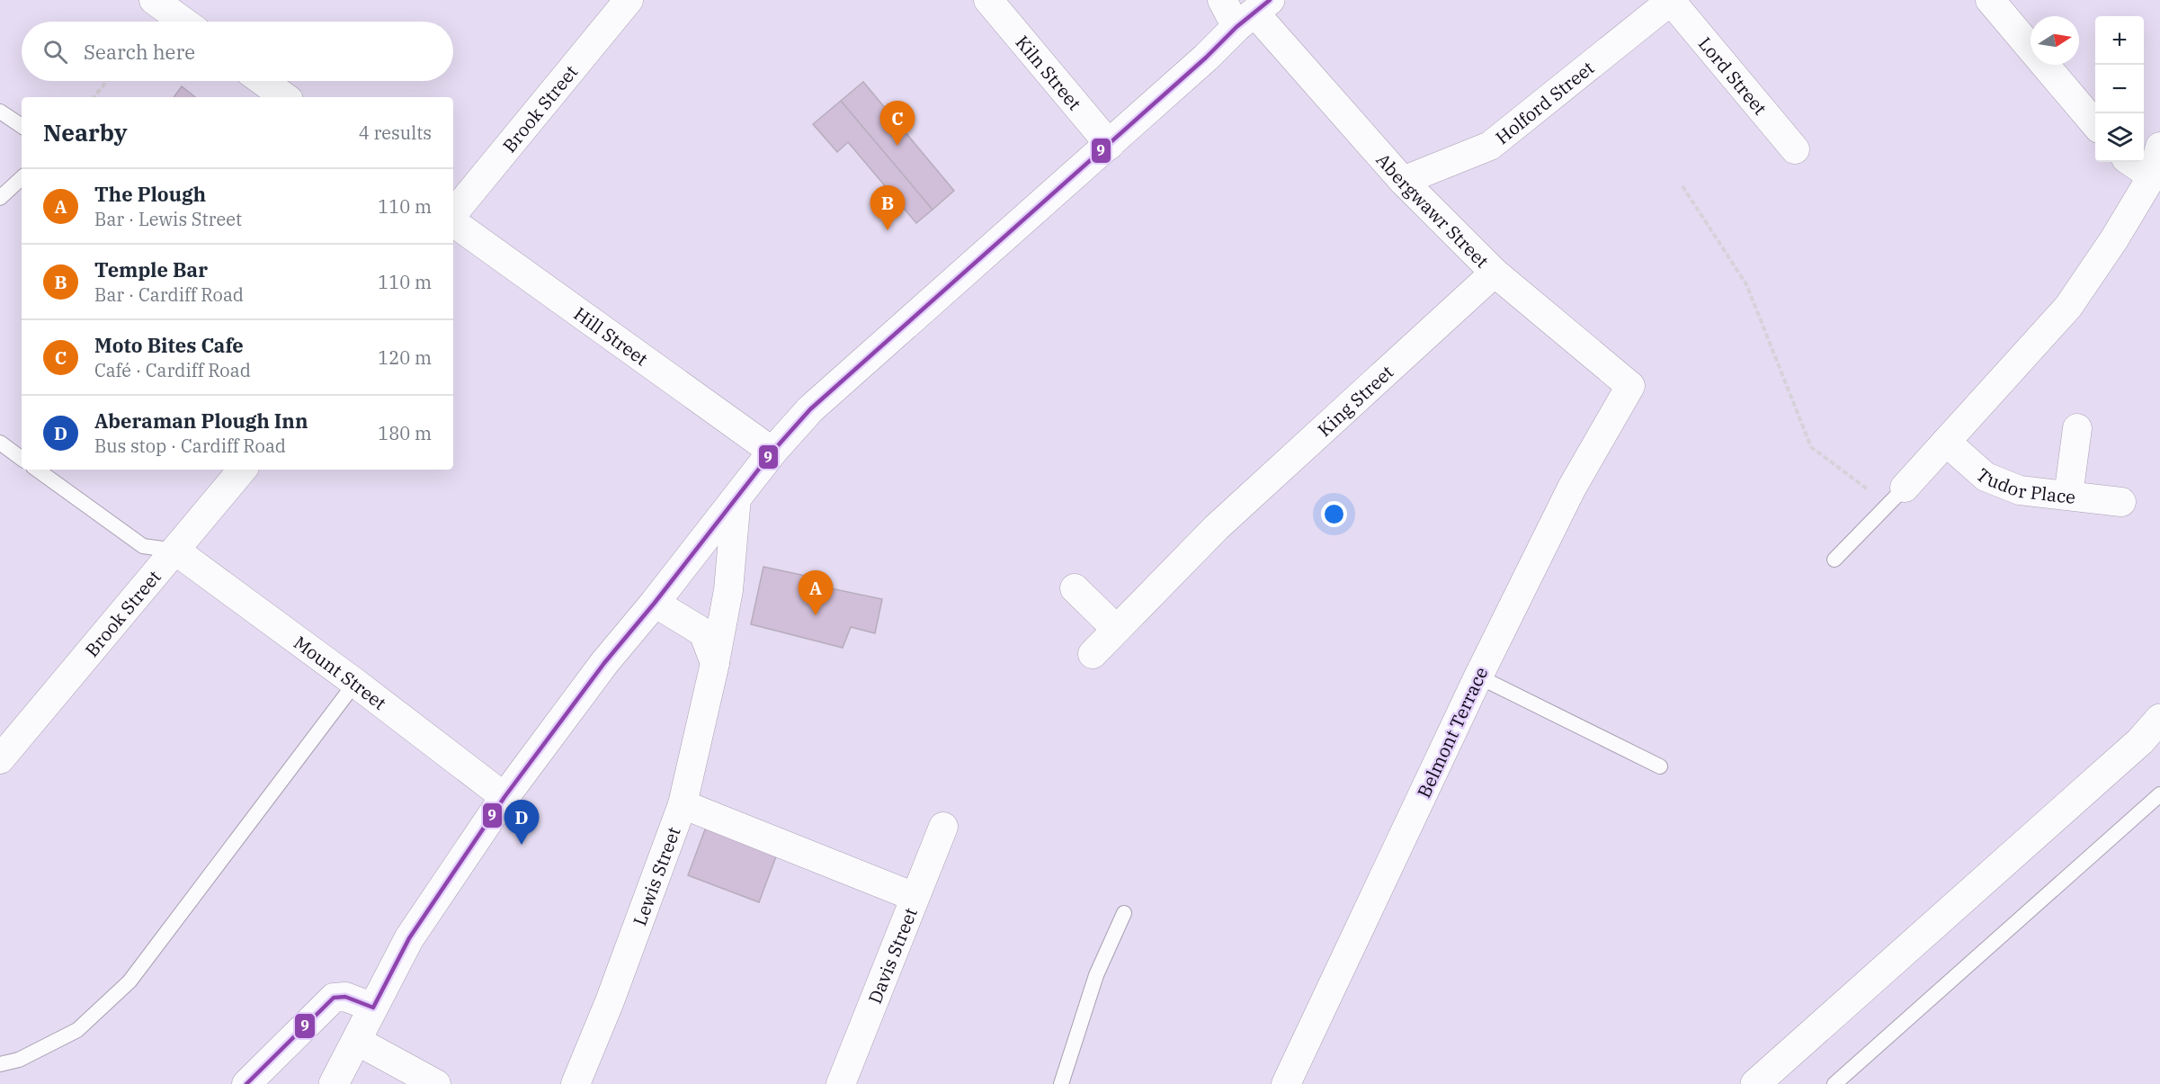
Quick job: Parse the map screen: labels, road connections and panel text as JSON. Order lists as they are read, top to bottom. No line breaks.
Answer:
{"streets":{"street":["Kiln Street","Lord Street","Holford Street","Brook Street","Abergwawr Street","Hill Street","King Street","Tudor Place","Mount Street","Belmont Terrace","Lewis Street","Davis Street"]},"crossings":[["Lord Street","Holford Street"],["Holford Street","Abergwawr Street"],["Brook Street","Mount Street"],["Abergwawr Street","King Street"],["Abergwawr Street","Belmont Terrace"]],"lines":["transit line 9"],"north":"right","page":{"map_buttons":["+","−"],"search":"Search here","heading":["Nearby","4 results"],"pins":["C","B","A","D"],"list":[{"mark":"A","name":"The Plough","note":"Bar · Lewis Street","value":"110 m"},{"mark":"B","name":"Temple Bar","note":"Bar · Cardiff Road","value":"110 m"},{"mark":"C","name":"Moto Bites Cafe","note":"Café · Cardiff Road","value":"120 m"},{"mark":"D","name":"Aberaman Plough Inn","note":"Bus stop · Cardiff Road","value":"180 m"}]}}
